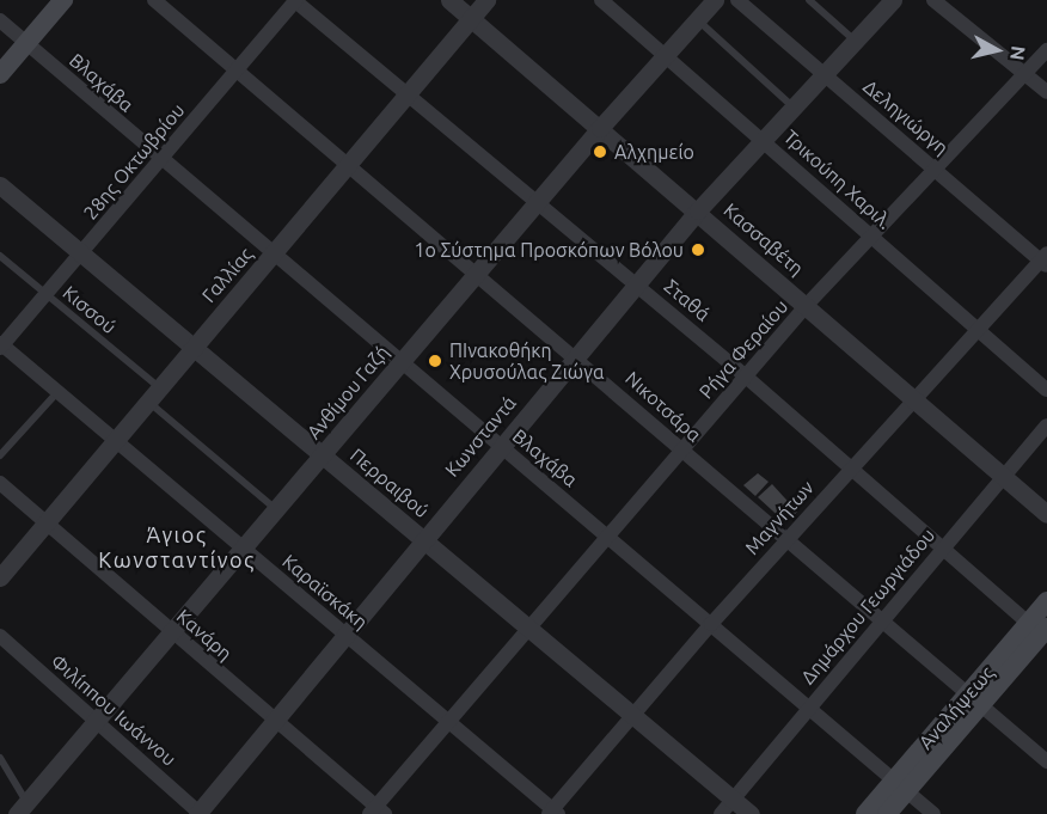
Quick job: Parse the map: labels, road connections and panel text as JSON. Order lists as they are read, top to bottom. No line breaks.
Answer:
{"streets":{"main road":["Αναλήψεως"],"street":["Βλαχάβα","Δεληγιώργη","28ης Οκτωβρίου","Τρικούπη Χαριλ.","Κασσαβέτη","Γαλλίας","Σταθά","Ρήγα Φεραίου","Ανθίμου Γαζή","Νικοτσάρα","Κωνσταντά","Περραιβού","Μαγνήτων","Καραϊσκάκη","Δημάρχου Γεωργιάδου","Κανάρη","Φιλίππου Ιωάννου"],"lane":["Κισσού"]},"crossings":[["Βλαχάβα","28ης Οκτωβρίου"],["Βλαχάβα","Γαλλίας"],["Βλαχάβα","Ρήγα Φεραίου"],["Βλαχάβα","Ανθίμου Γαζή"],["Βλαχάβα","Κωνσταντά"],["Βλαχάβα","Μαγνήτων"],["Βλαχάβα","Δημάρχου Γεωργιάδου"],["Βλαχάβα","Αναλήψεως"],["Δεληγιώργη","Ρήγα Φεραίου"],["Δεληγιώργη","Κωνσταντά"],["Δεληγιώργη","Μαγνήτων"],["28ης Οκτωβρίου","Σταθά"],["28ης Οκτωβρίου","Κισσού"],["28ης Οκτωβρίου","Νικοτσάρα"],["28ης Οκτωβρίου","Περραιβού"],["28ης Οκτωβρίου","Καραϊσκάκη"],["Τρικούπη Χαριλ.","Ρήγα Φεραίου"],["Τρικούπη Χαριλ.","Ανθίμου Γαζή"],["Τρικούπη Χαριλ.","Κωνσταντά"],["Τρικούπη Χαριλ.","Μαγνήτων"],["Κασσαβέτη","Γαλλίας"],["Κασσαβέτη","Ρήγα Φεραίου"],["Κασσαβέτη","Ανθίμου Γαζή"],["Κασσαβέτη","Κωνσταντά"],["Κασσαβέτη","Μαγνήτων"],["Κασσαβέτη","Δημάρχου Γεωργιάδου"],["Γαλλίας","Σταθά"],["Γαλλίας","Κισσού"],["Γαλλίας","Νικοτσάρα"],["Γαλλίας","Περραιβού"],["Γαλλίας","Καραϊσκάκη"],["Γαλλίας","Κανάρη"],["Σταθά","Ρήγα Φεραίου"],["Σταθά","Ανθίμου Γαζή"],["Σταθά","Κωνσταντά"],["Σταθά","Μαγνήτων"],["Σταθά","Δημάρχου Γεωργιάδου"],["Σταθά","Αναλήψεως"],["Κισσού","Ανθίμου Γαζή"],["Ρήγα Φεραίου","Νικοτσάρα"],["Ρήγα Φεραίου","Περραιβού"],["Ρήγα Φεραίου","Καραϊσκάκη"],["Ρήγα Φεραίου","Κανάρη"],["Ανθίμου Γαζή","Νικοτσάρα"],["Ανθίμου Γαζή","Περραιβού"],["Ανθίμου Γαζή","Καραϊσκάκη"],["Ανθίμου Γαζή","Κανάρη"],["Ανθίμου Γαζή","Φιλίππου Ιωάννου"],["Νικοτσάρα","Κωνσταντά"],["Νικοτσάρα","Μαγνήτων"],["Νικοτσάρα","Δημάρχου Γεωργιάδου"],["Νικοτσάρα","Αναλήψεως"],["Κωνσταντά","Περραιβού"],["Κωνσταντά","Καραϊσκάκη"],["Κωνσταντά","Κανάρη"],["Κωνσταντά","Φιλίππου Ιωάννου"],["Περραιβού","Μαγνήτων"],["Περραιβού","Δημάρχου Γεωργιάδου"],["Μαγνήτων","Καραϊσκάκη"]],"districts":["Άγιος Κωνσταντίνος"],"places":["Αλχημείο","1ο Σύστημα Προσκόπων Βόλου","ΠΙνακοθήκη Χρυσούλας Ζιώγα"],"north":"right"}
